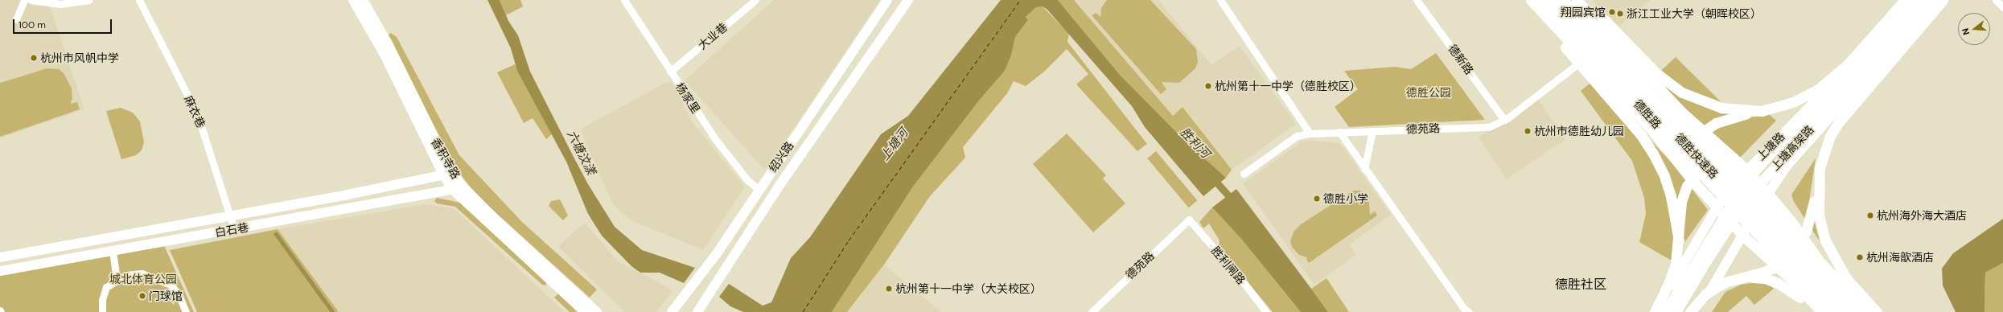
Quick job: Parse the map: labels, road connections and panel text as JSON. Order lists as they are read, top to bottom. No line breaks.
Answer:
{"streets":{"highway":["上塘高架路","德胜快速路"],"main road":["德胜路","上塘路","绍兴路","香积寺路","白石巷"],"street":["大业巷","德新路","杨家里","麻衣巷","德苑路","胜利闸路"]},"crossings":[["大业巷","杨家里"],["德新路","德苑路"],["杨家里","绍兴路"],["麻衣巷","白石巷"],["德胜路","德苑路"],["德胜路","上塘路"],["德苑路","胜利闸路"],["香积寺路","白石巷"]],"districts":["德胜社区"],"water":["胜利河","上塘河","六塘汶漾"],"parks":["德胜公园","城北体育公园"],"places":["翔园宾馆","浙江工业大学（朝晖校区）","杭州市风帆中学","杭州第十一中学（德胜校区）","杭州市德胜幼儿园","德胜小学","杭州海外海大酒店","杭州海歆酒店","杭州第十一中学（大关校区）","门球馆"],"scale_bar":"100 m","north":"left"}
